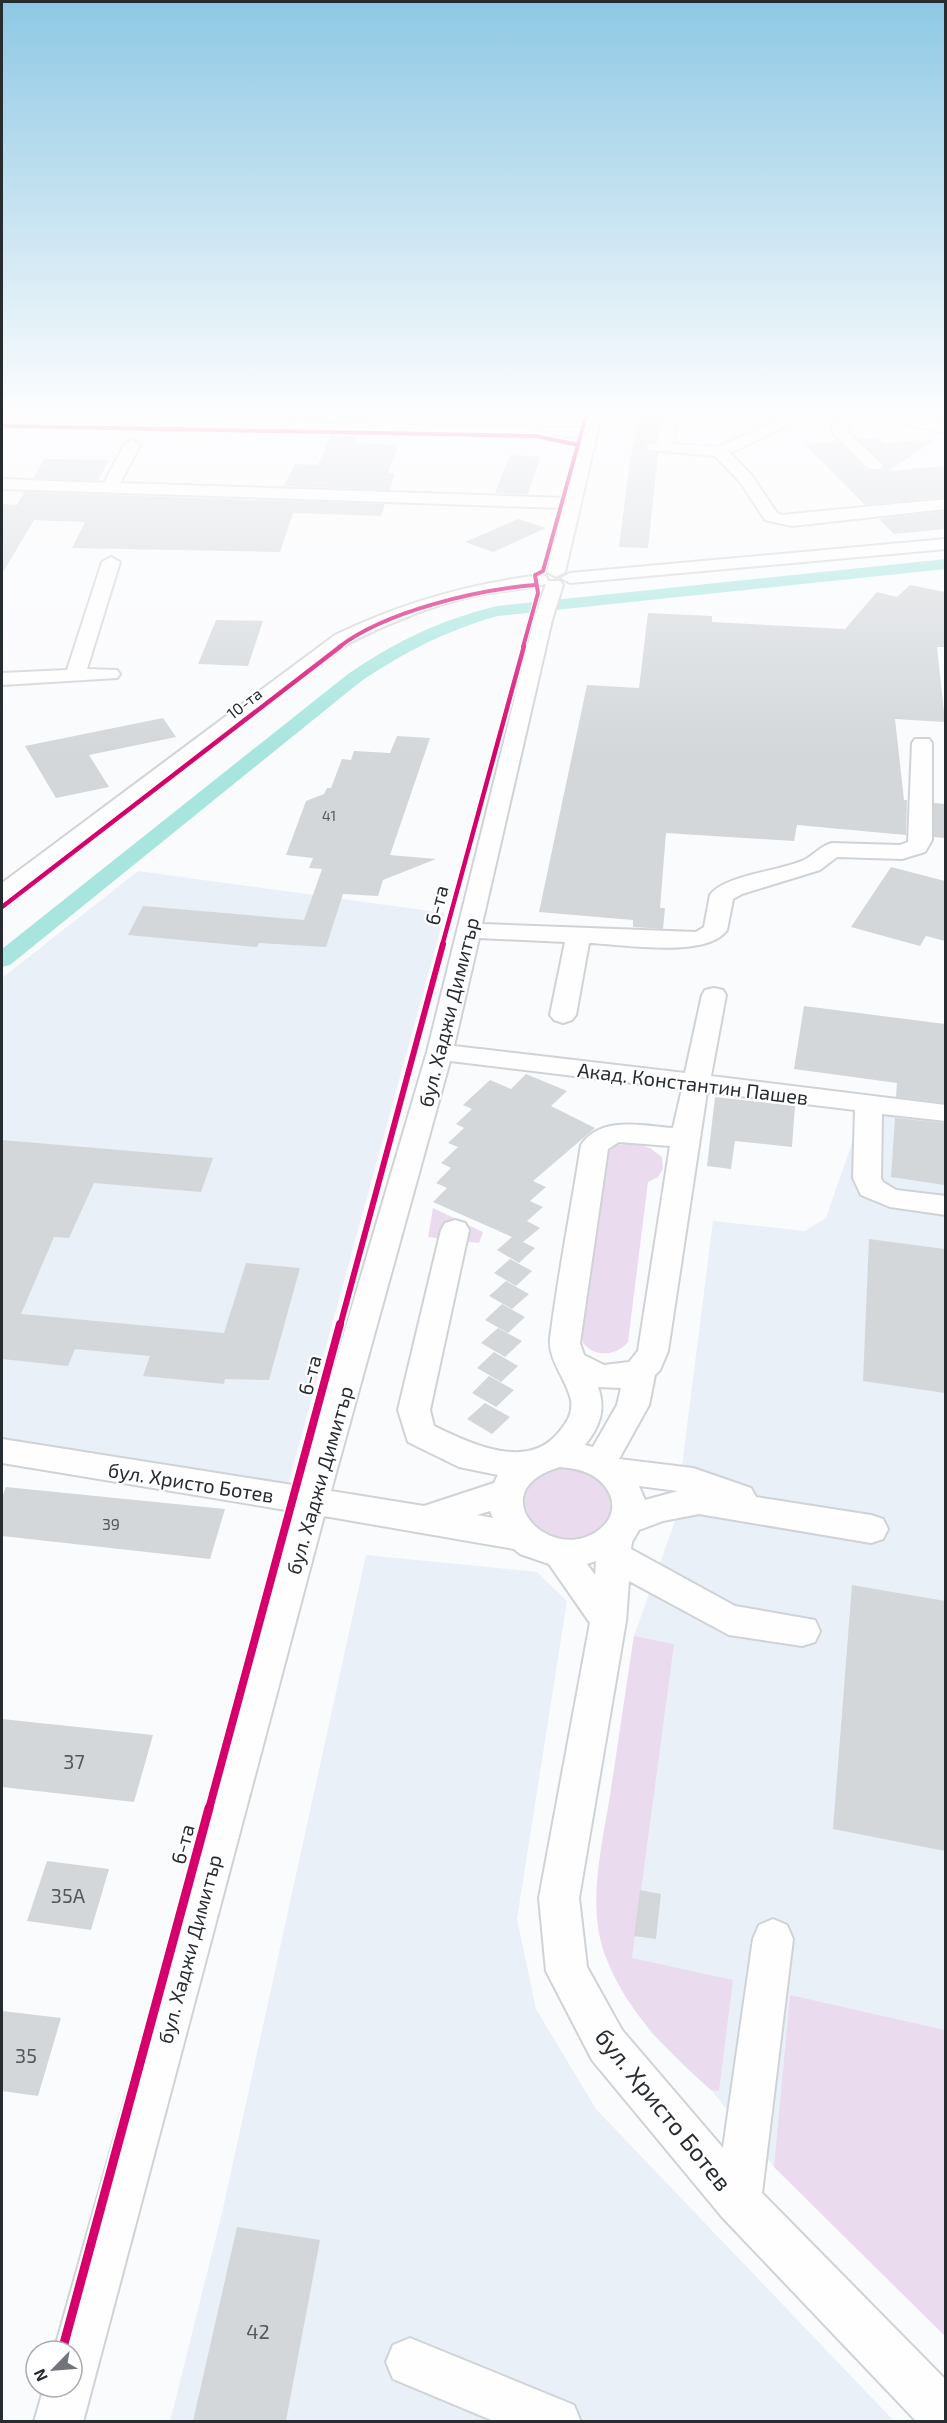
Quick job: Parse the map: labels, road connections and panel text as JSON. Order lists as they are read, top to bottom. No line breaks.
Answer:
{"streets":{"street":["бул. Хаджи Димитър","Акад. Константин Пашев","бул. Христо Ботев"],"cycle path":["10-та","6-та"]},"crossings":[["бул. Хаджи Димитър","Акад. Константин Пашев"],["бул. Хаджи Димитър","бул. Христо Ботев"]],"house_numbers":["41","39","37","35А","35","42"],"north":"bottom left"}
